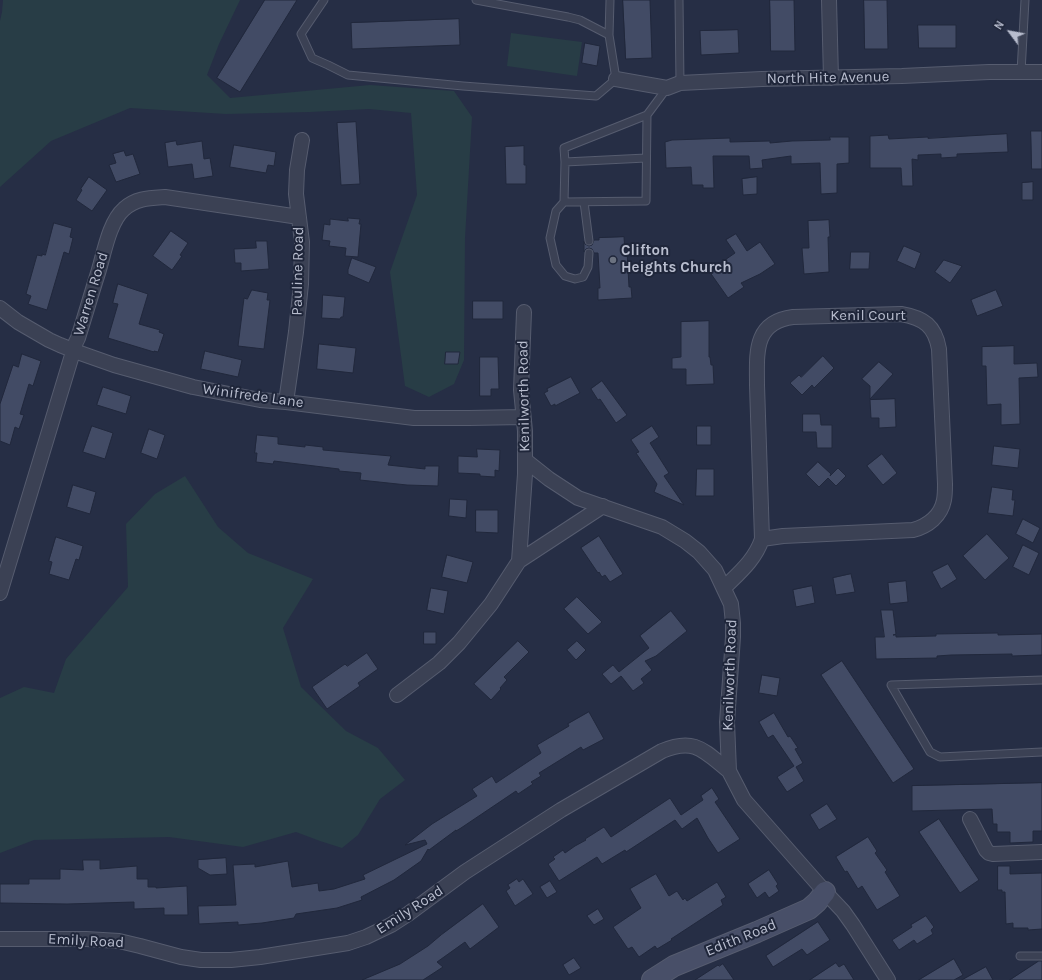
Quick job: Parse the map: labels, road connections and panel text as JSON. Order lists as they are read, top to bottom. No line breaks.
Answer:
{"streets":{"street":["North Hite Avenue","Pauline Road","Warren Road","Kenil Court","Winifrede Lane","Kenilworth Road","Emily Road","Edith Road"]},"crossings":[["Pauline Road","Warren Road"],["Pauline Road","Winifrede Lane"],["Warren Road","Winifrede Lane"],["Kenil Court","Kenilworth Road"],["Winifrede Lane","Kenilworth Road"],["Kenilworth Road","Emily Road"],["Kenilworth Road","Edith Road"]],"places":["Clifton Heights Church"],"north":"top left"}
